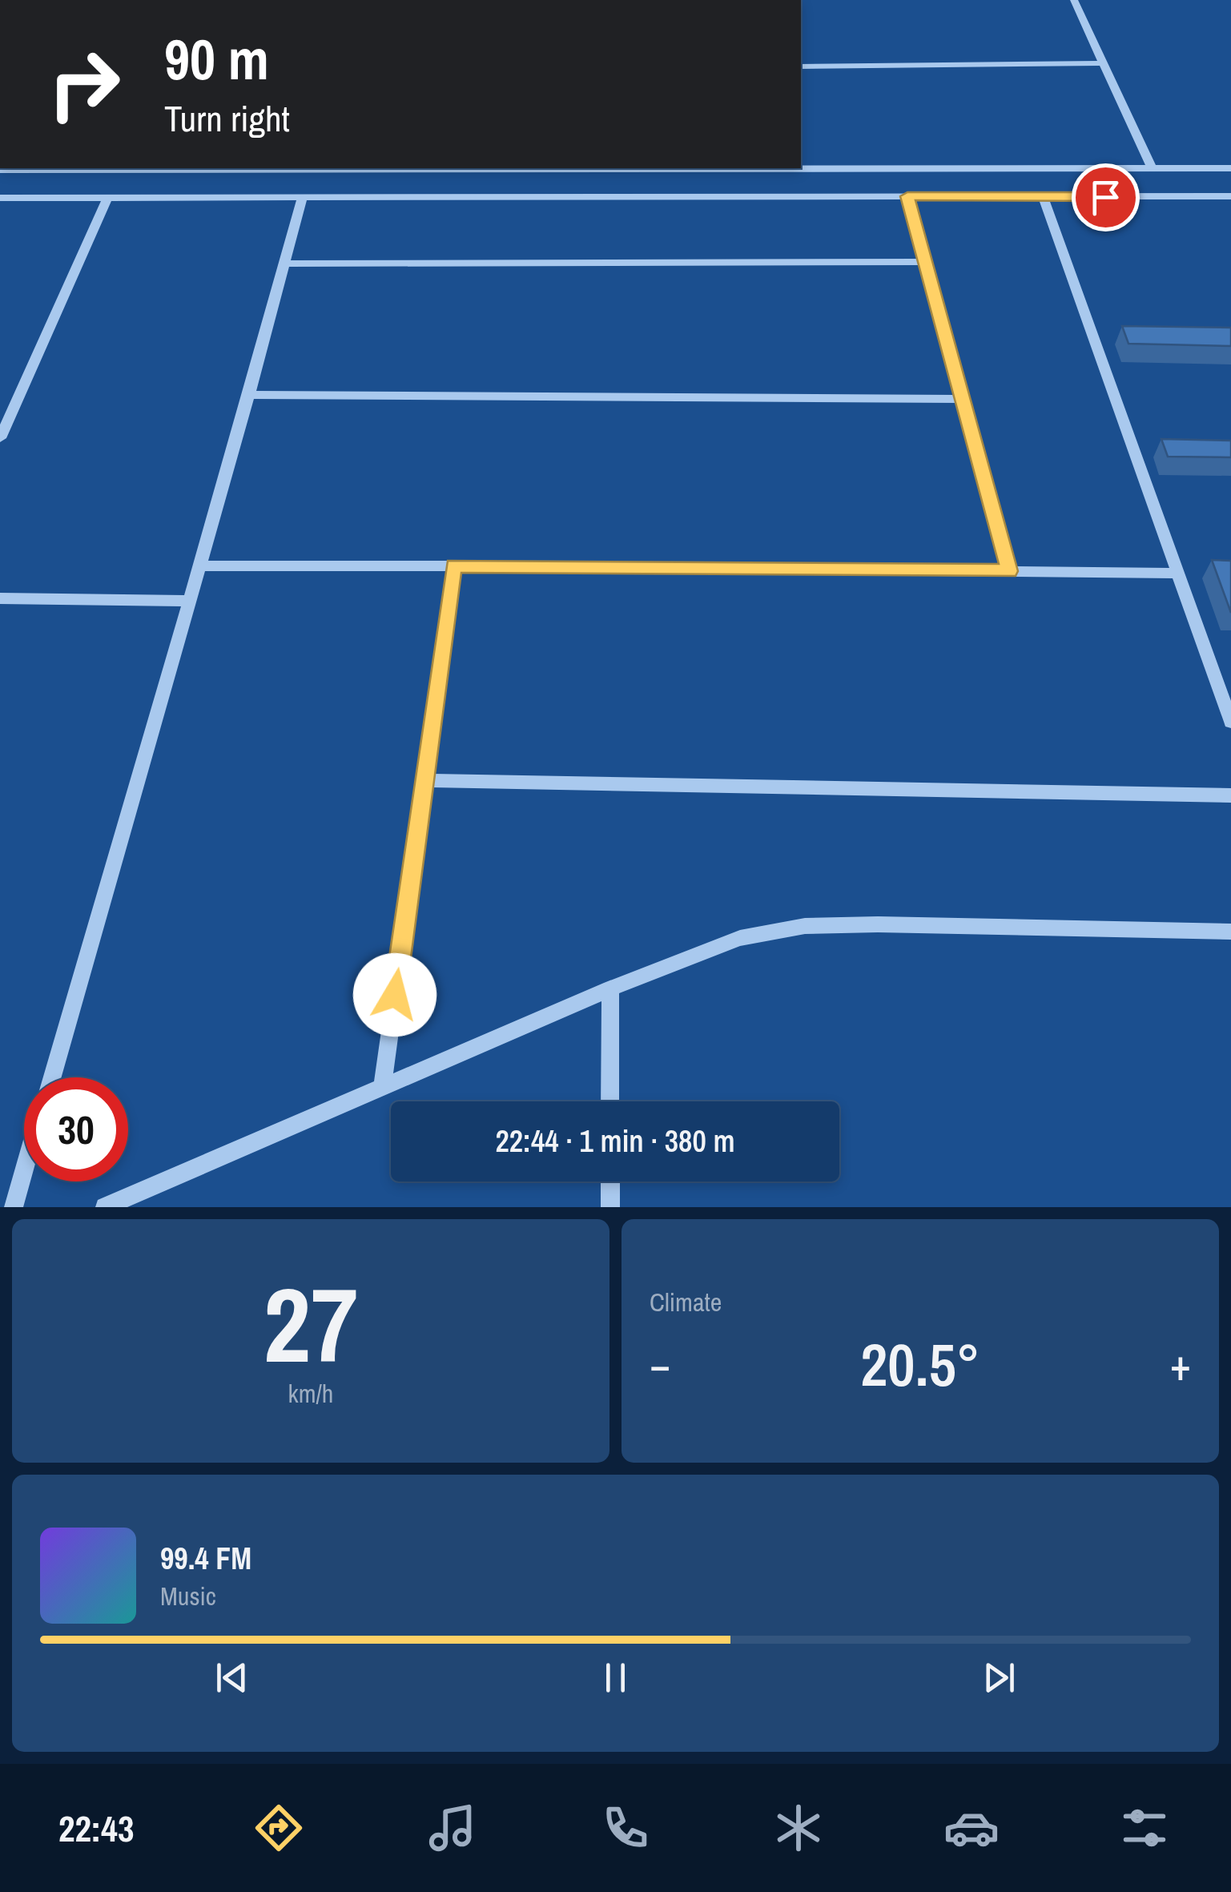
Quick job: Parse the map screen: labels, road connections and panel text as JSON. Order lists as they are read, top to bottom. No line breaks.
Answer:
{"page":{"turn":["90 m","Turn right"],"limit":"30","trip":"22:44 · 1 min · 380 m","tile":[["27","km/h"],"Climate"],"heat":["−","20.5°","+"],"song":["99.4 FM","Music"],"tabs":"22:43"}}
